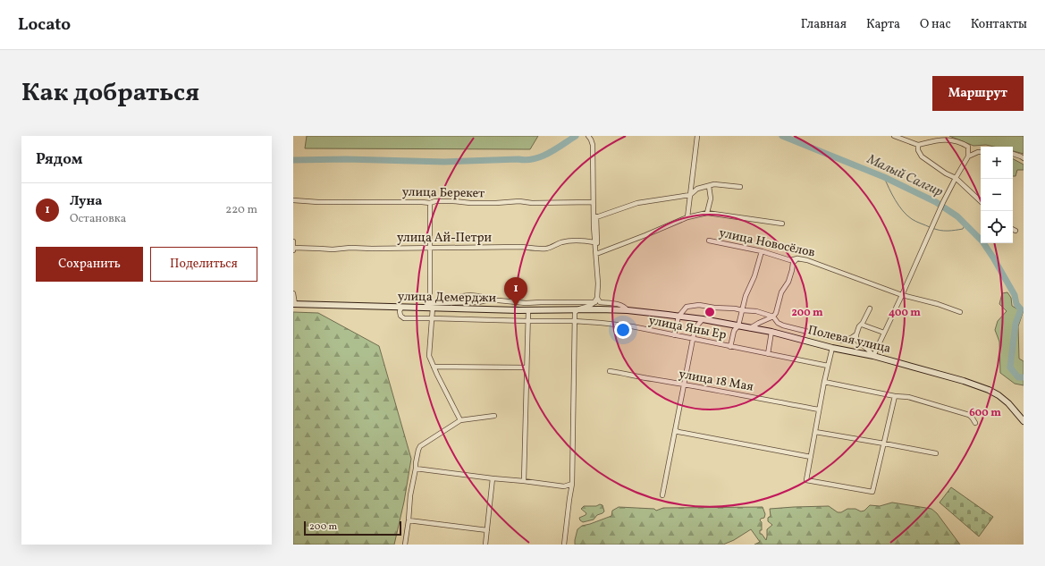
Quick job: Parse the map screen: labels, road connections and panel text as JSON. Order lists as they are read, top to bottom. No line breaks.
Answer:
{"streets":{"main road":["улица Демерджи","Полевая улица"],"street":["улица Берекет","улица Ай-Петри","улица Новосёлов","улица Яны Ер","улица 18 Мая"]},"crossings":[["улица Демерджи","улица Яны Ер"],["улица Демерджи","Полевая улица"]],"water":["Малый Салгир"],"scale_bar":"200 m","page":{"header":"Locato","nav":["Главная","Карта","О нас","Контакты"],"title":"Как добраться","buttons":["Маршрут",["Сохранить","Поделиться"]],"heading":"Рядом","map_buttons":["+","−"],"list":[{"mark":"1","name":"Луна","note":"Остановка","value":"220 m"}],"pins":"1","scale":"200 m"},"rings":["200 m","400 m","600 m"]}
